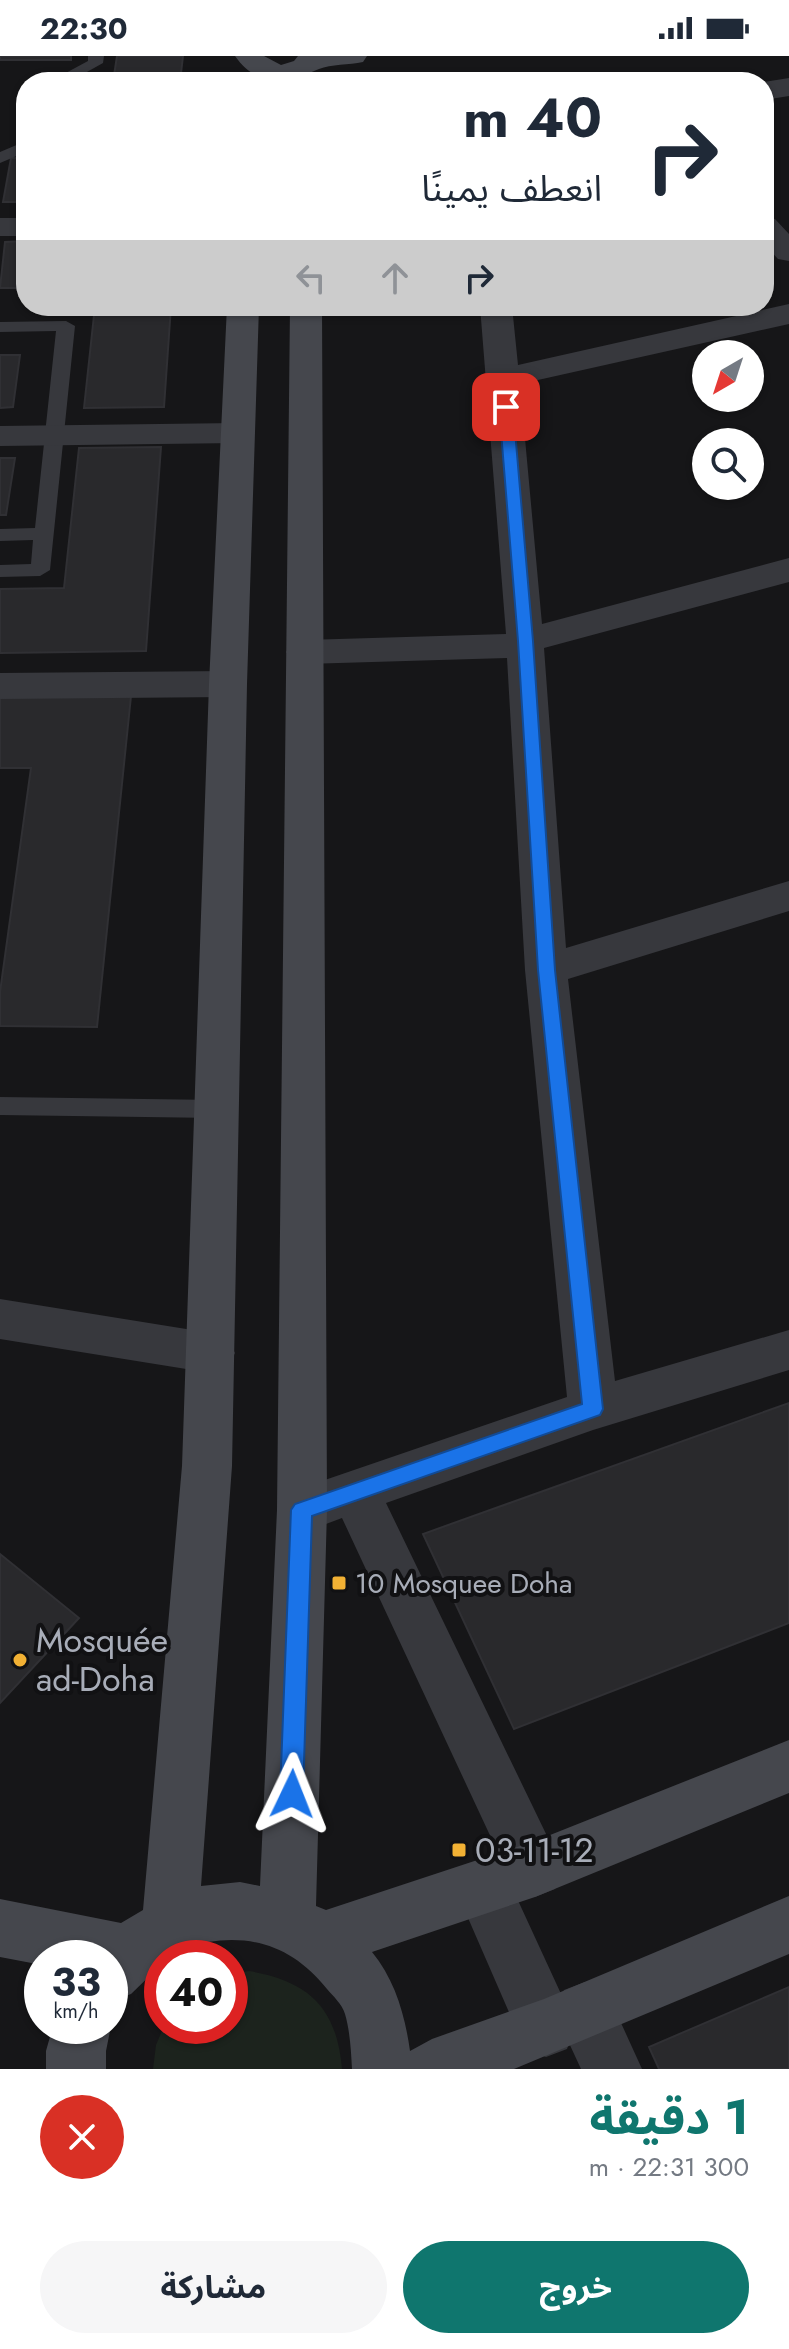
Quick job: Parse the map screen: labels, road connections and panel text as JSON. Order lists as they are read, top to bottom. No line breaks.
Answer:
{"places":{"transit":["10 Mosquee Doha","03-11-12"],"other":["Mosquée ad-Doha"]},"north":"bottom left","page":{"status":"22:30","turn":["40 m","انعطف يمينًا"],"speed":"33 km/h","limit":"40","heading":["1 دقيقة","300 m · 22:31"],"buttons":["خروج","مشاركة"]}}
